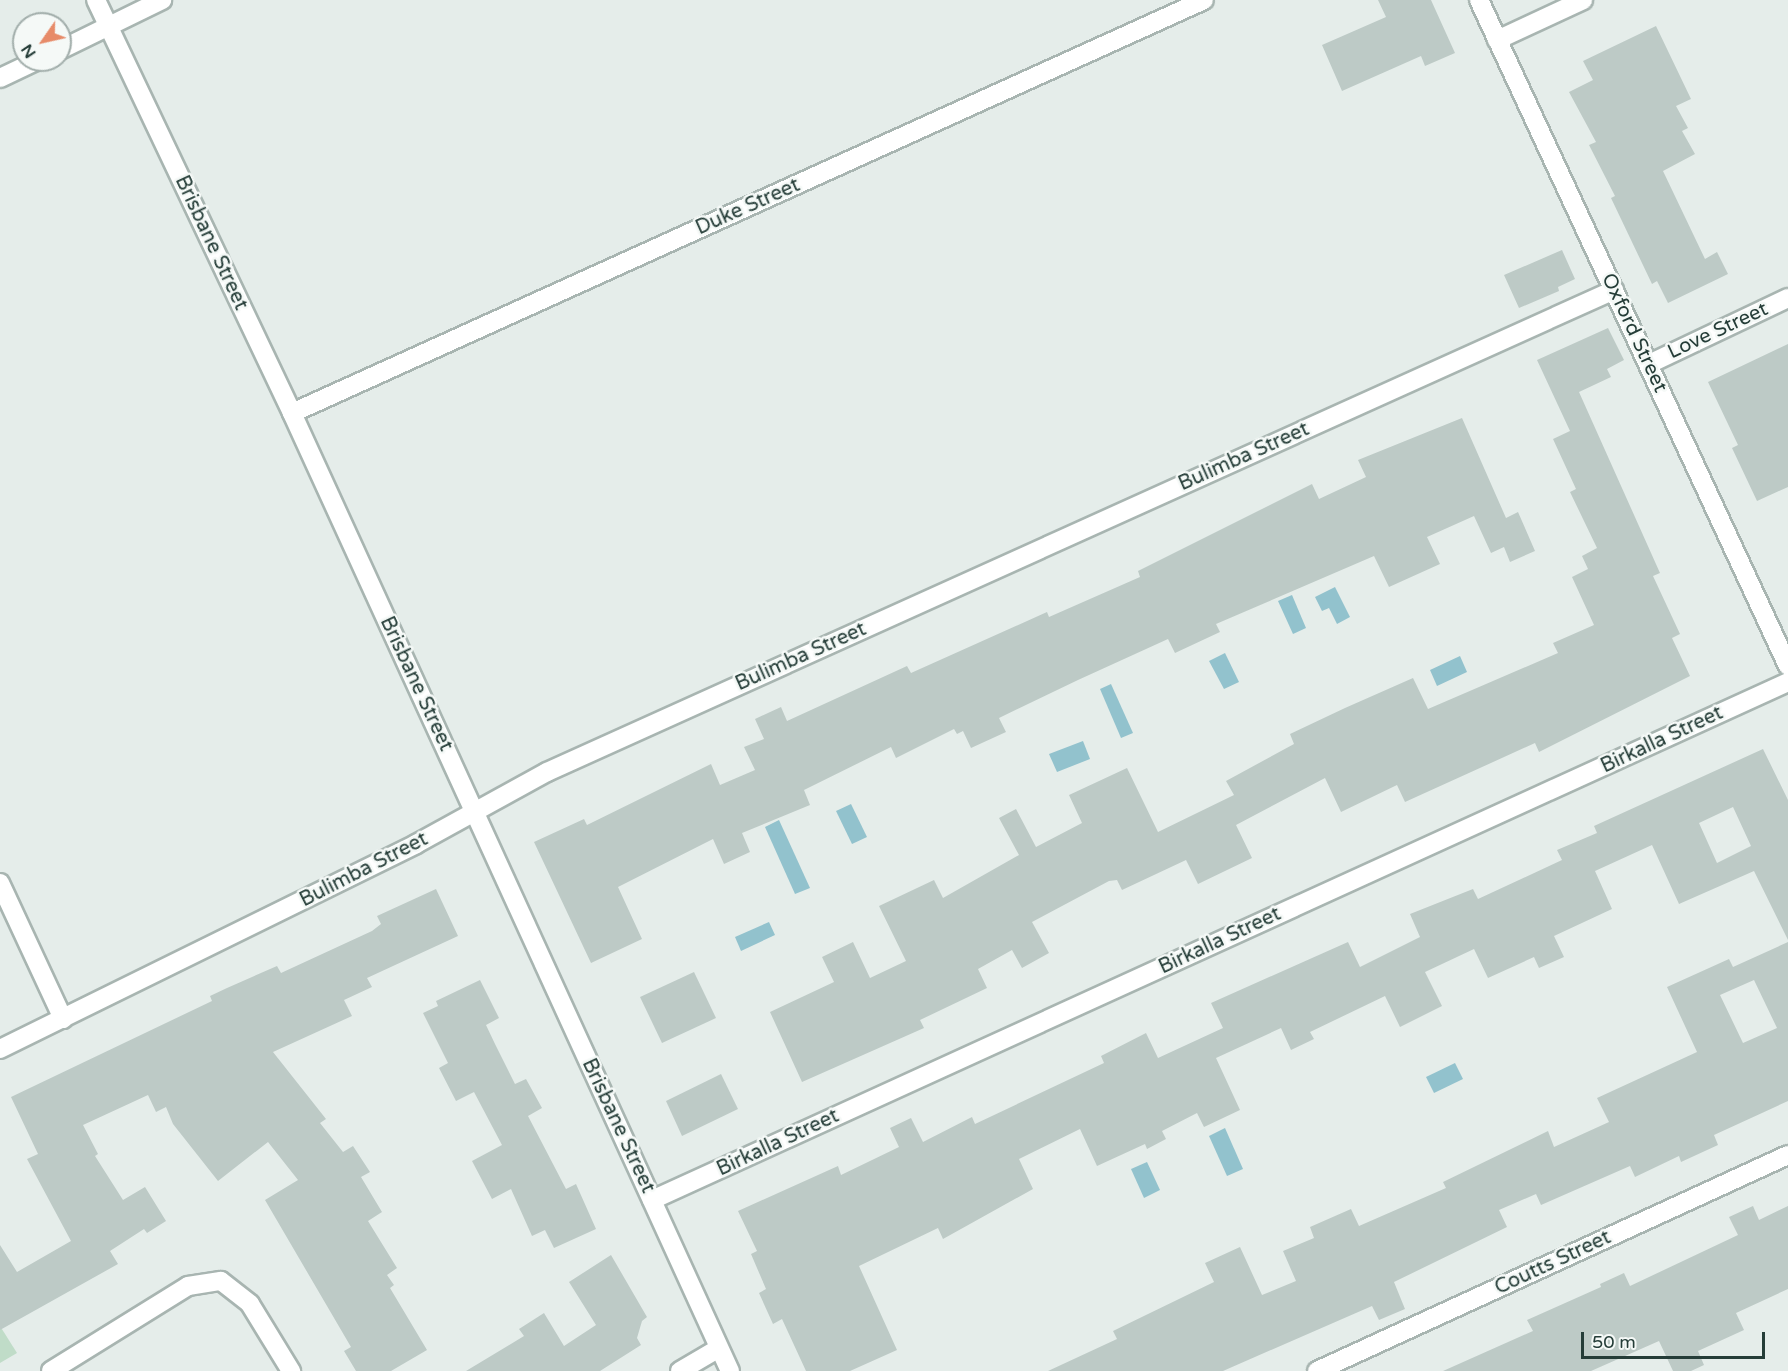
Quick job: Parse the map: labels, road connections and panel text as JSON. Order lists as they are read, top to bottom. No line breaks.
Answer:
{"streets":{"street":["Duke Street","Brisbane Street","Love Street","Oxford Street","Bulimba Street","Birkalla Street","Coutts Street"]},"crossings":[["Duke Street","Brisbane Street"],["Brisbane Street","Bulimba Street"],["Brisbane Street","Birkalla Street"],["Love Street","Oxford Street"],["Oxford Street","Bulimba Street"]],"scale_bar":"50 m","north":"bottom left"}
